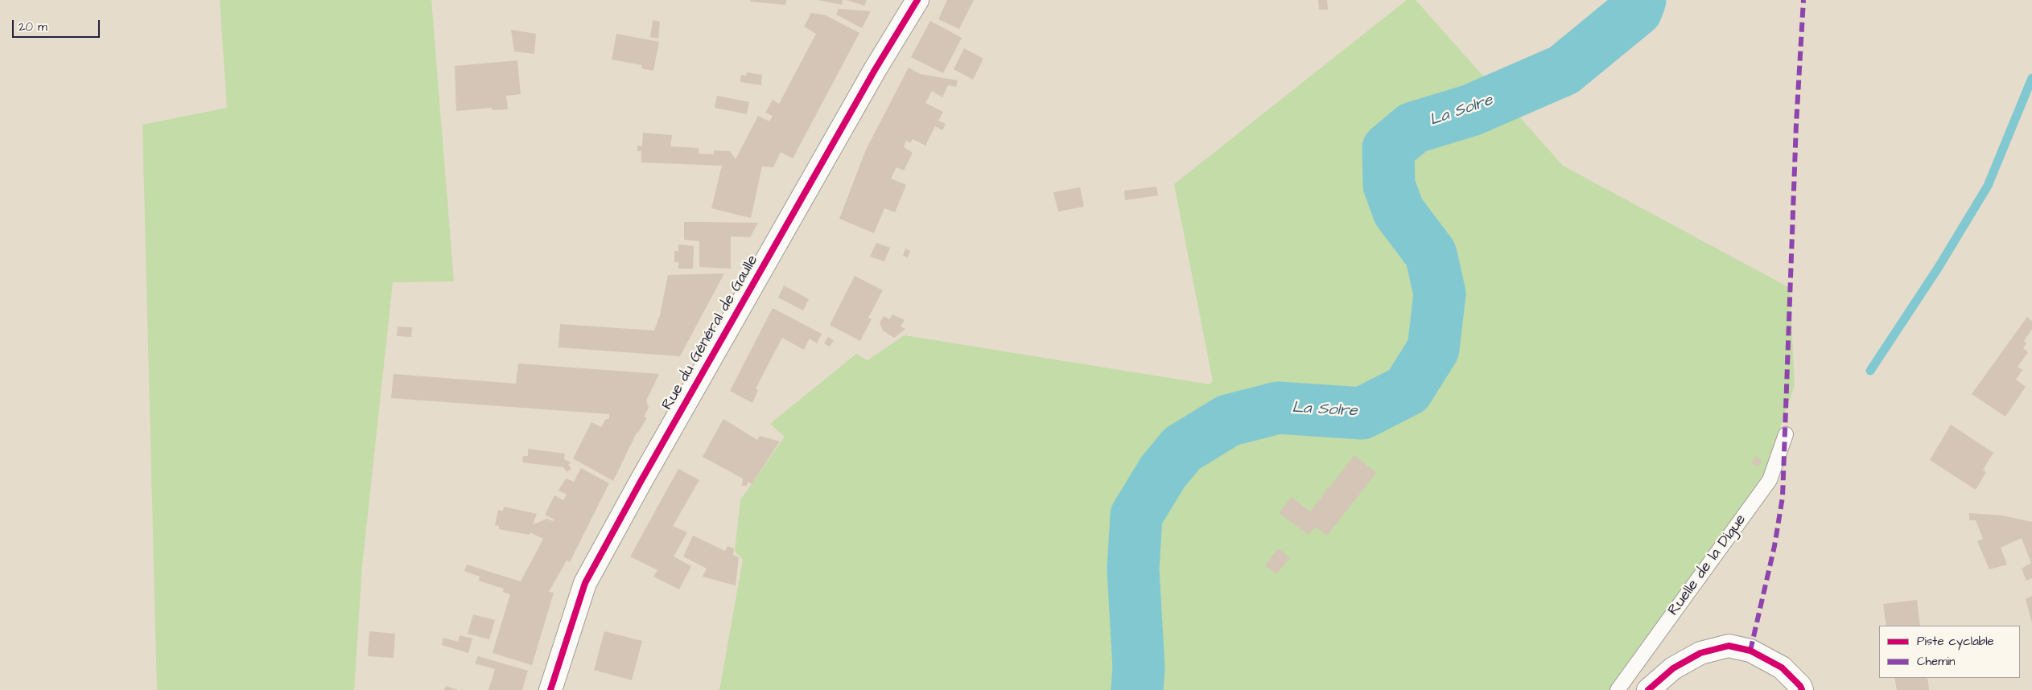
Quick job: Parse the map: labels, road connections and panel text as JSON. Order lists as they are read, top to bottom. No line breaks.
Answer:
{"streets":{"street":["Rue du Général de Gaulle"],"lane":["Ruelle de la Digue"]},"water":["La Solre"],"legend":["Piste cyclable","Chemin"],"scale_bar":"20 m"}
